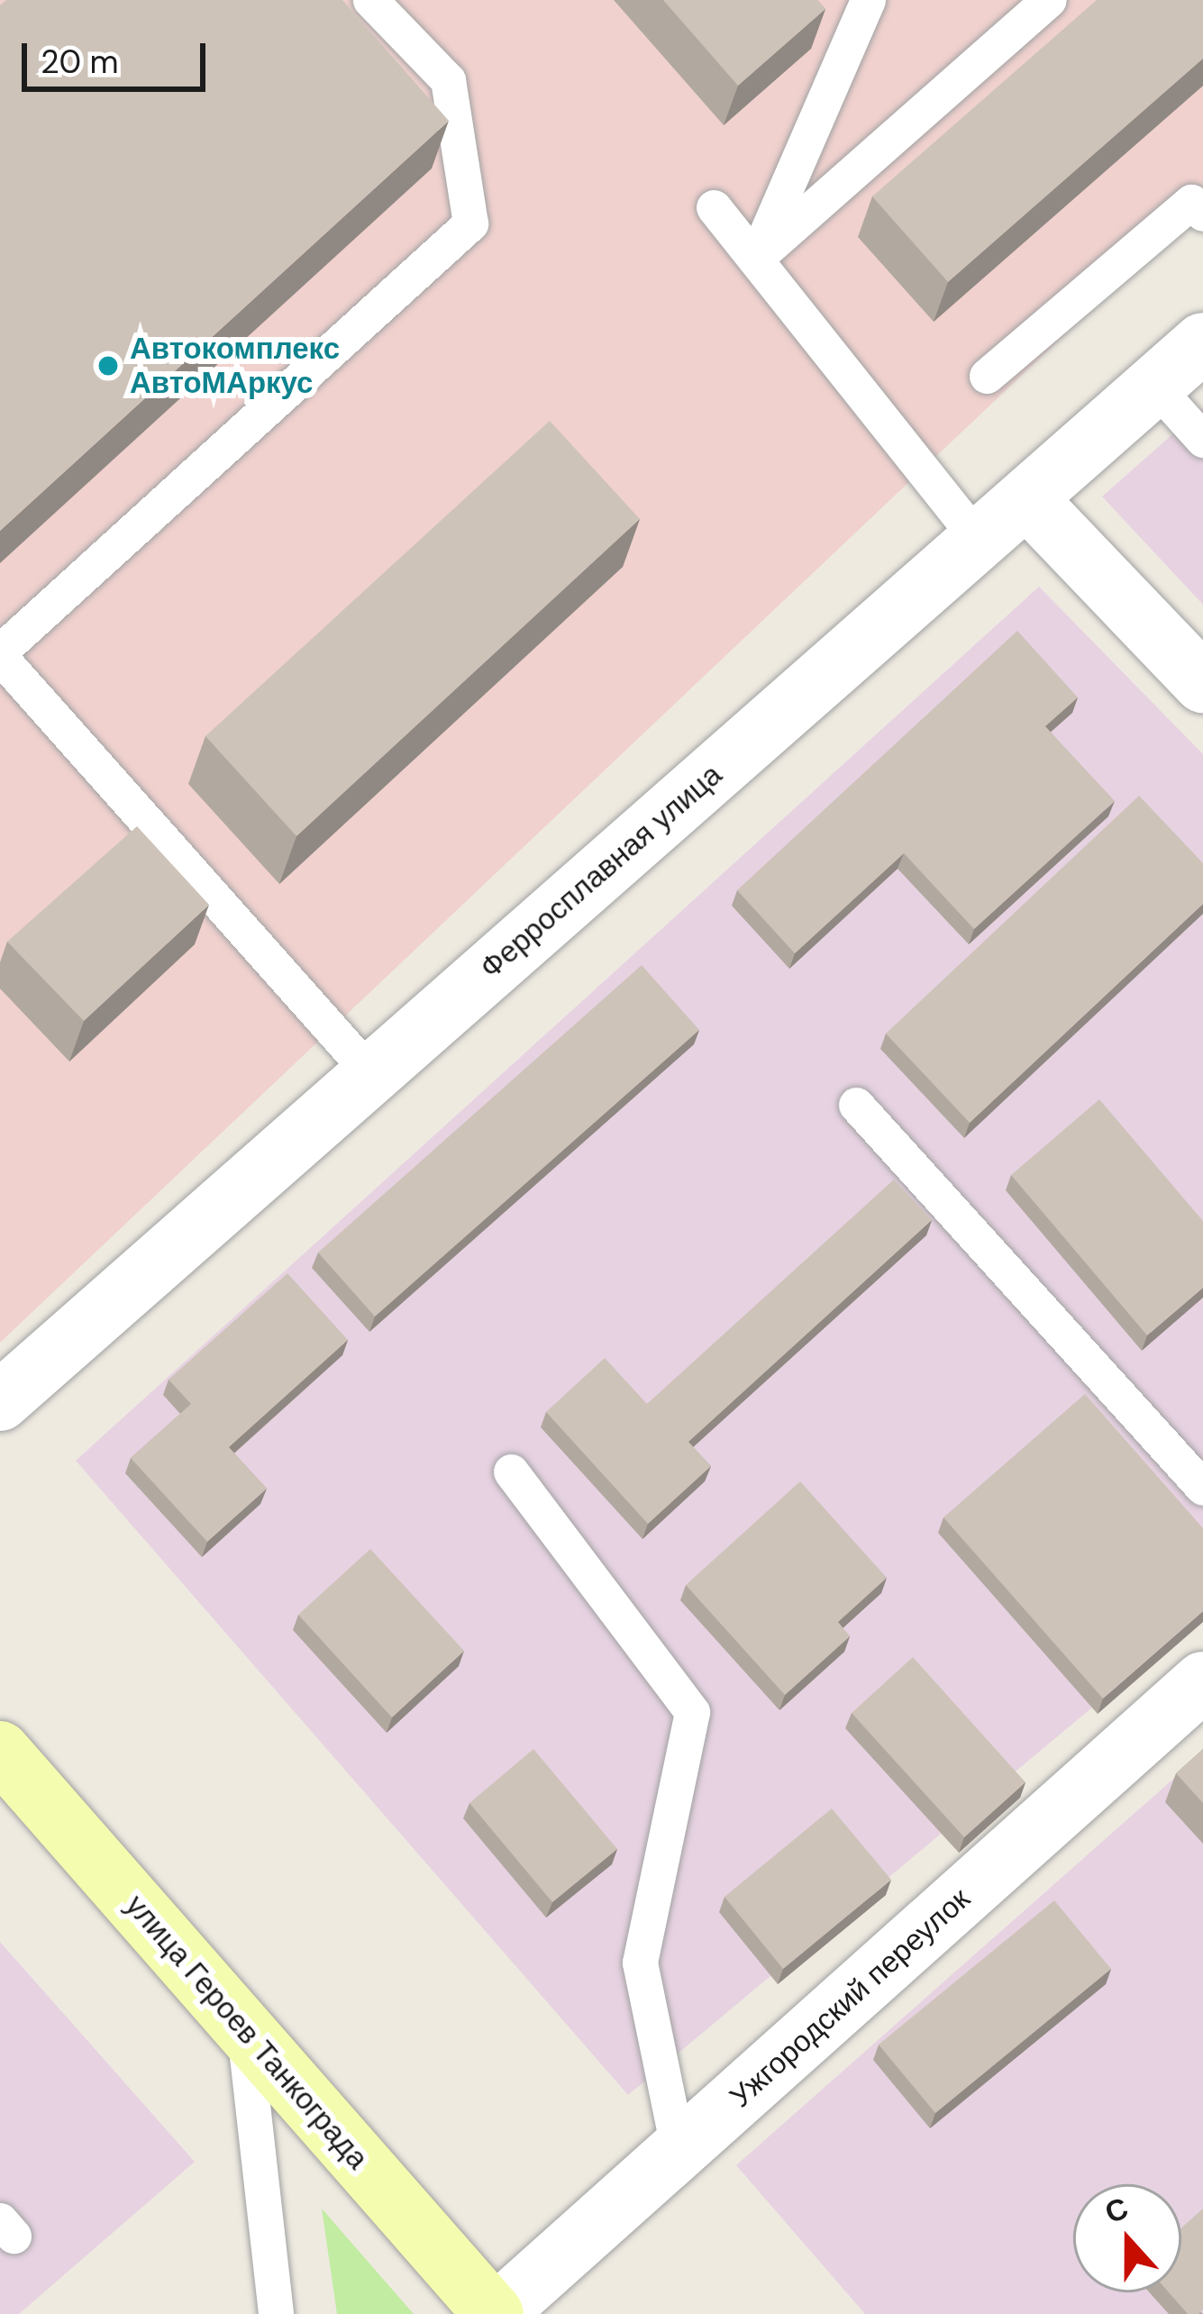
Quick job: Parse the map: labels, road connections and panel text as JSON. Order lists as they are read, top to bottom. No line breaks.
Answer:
{"streets":{"main road":["улица Героев Танкограда"],"street":["Ферросплавная улица","Ужгородский переулок"]},"crossings":[["Ужгородский переулок","улица Героев Танкограда"]],"places":["Автокомплекс АвтоМАркус"],"scale_bar":"20 m","north":"top"}
